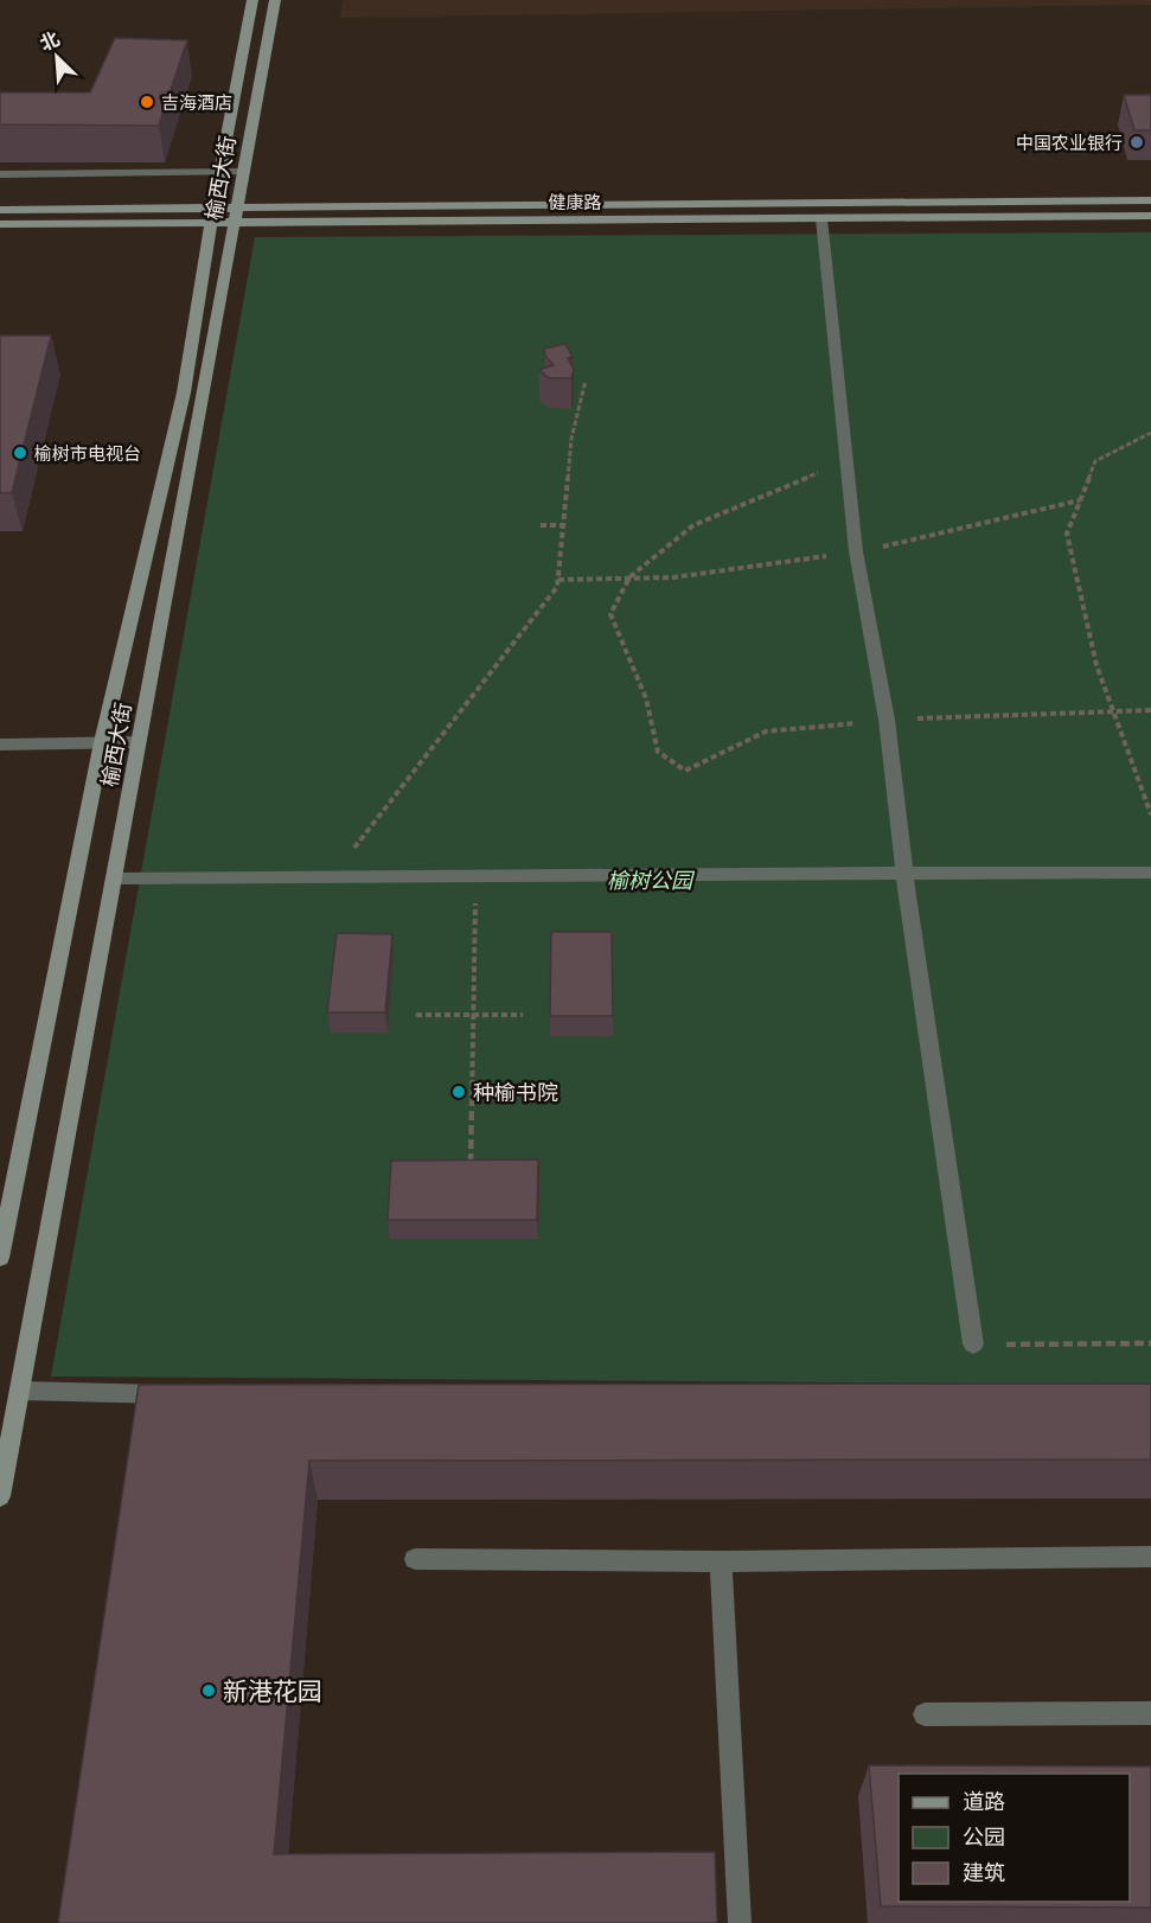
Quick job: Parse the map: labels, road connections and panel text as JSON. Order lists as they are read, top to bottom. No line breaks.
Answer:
{"streets":{"main road":["榆西大街","健康路"]},"crossings":[["榆西大街","健康路"]],"parks":["榆树公园"],"places":["吉海酒店","中国农业银行","榆树市电视台","种榆书院","新港花园"],"legend":["道路","公园","建筑"],"north":"top left"}
